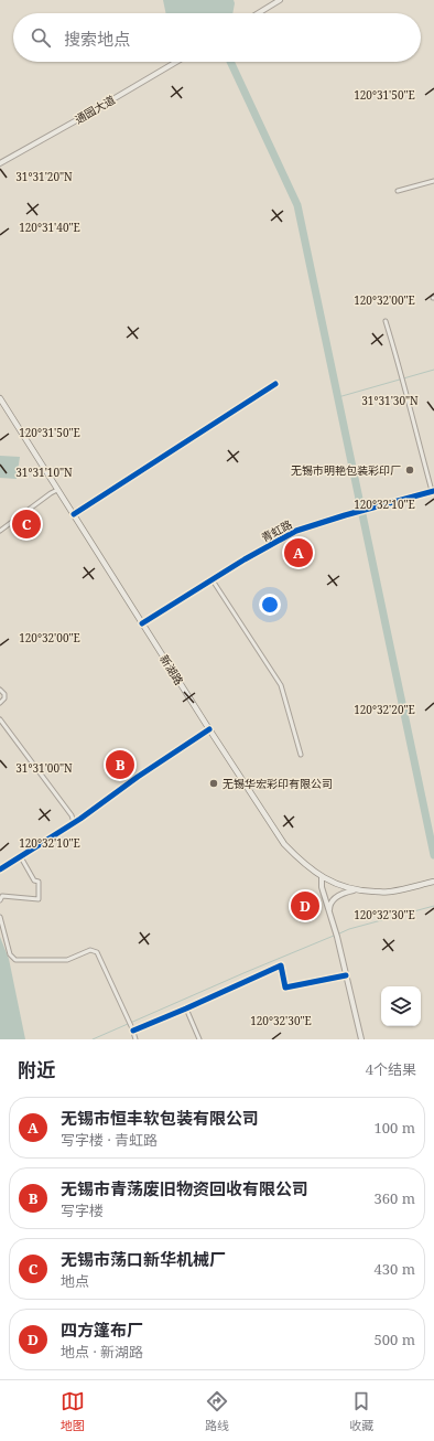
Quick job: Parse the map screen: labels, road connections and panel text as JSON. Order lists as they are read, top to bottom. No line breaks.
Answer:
{"streets":{"main road":["新湖路"],"street":["通园大道","青虹路"]},"crossings":[["青虹路","新湖路"]],"places":["无锡市明艳包装彩印厂","无锡华宏彩印有限公司"],"page":{"search":"搜索地点","pins":["C","A","B","D"],"heading":["附近","4个结果"],"list":[{"mark":"A","name":"无锡市恒丰软包装有限公司","note":"写字楼 · 青虹路","value":"100 m"},{"mark":"B","name":"无锡市青荡废旧物资回收有限公司","note":"写字楼","value":"360 m"},{"mark":"C","name":"无锡市荡口新华机械厂","note":"地点","value":"430 m"},{"mark":"D","name":"四方篷布厂","note":"地点 · 新湖路","value":"500 m"}],"nav":["地图","路线","收藏"]},"coordinates":["120°31'50\"E","31°31'20\"N","120°31'40\"E","120°32'00\"E","31°31'30\"N","31°31'10\"N","120°32'10\"E","120°32'20\"E","31°31'00\"N","120°32'30\"E"]}
